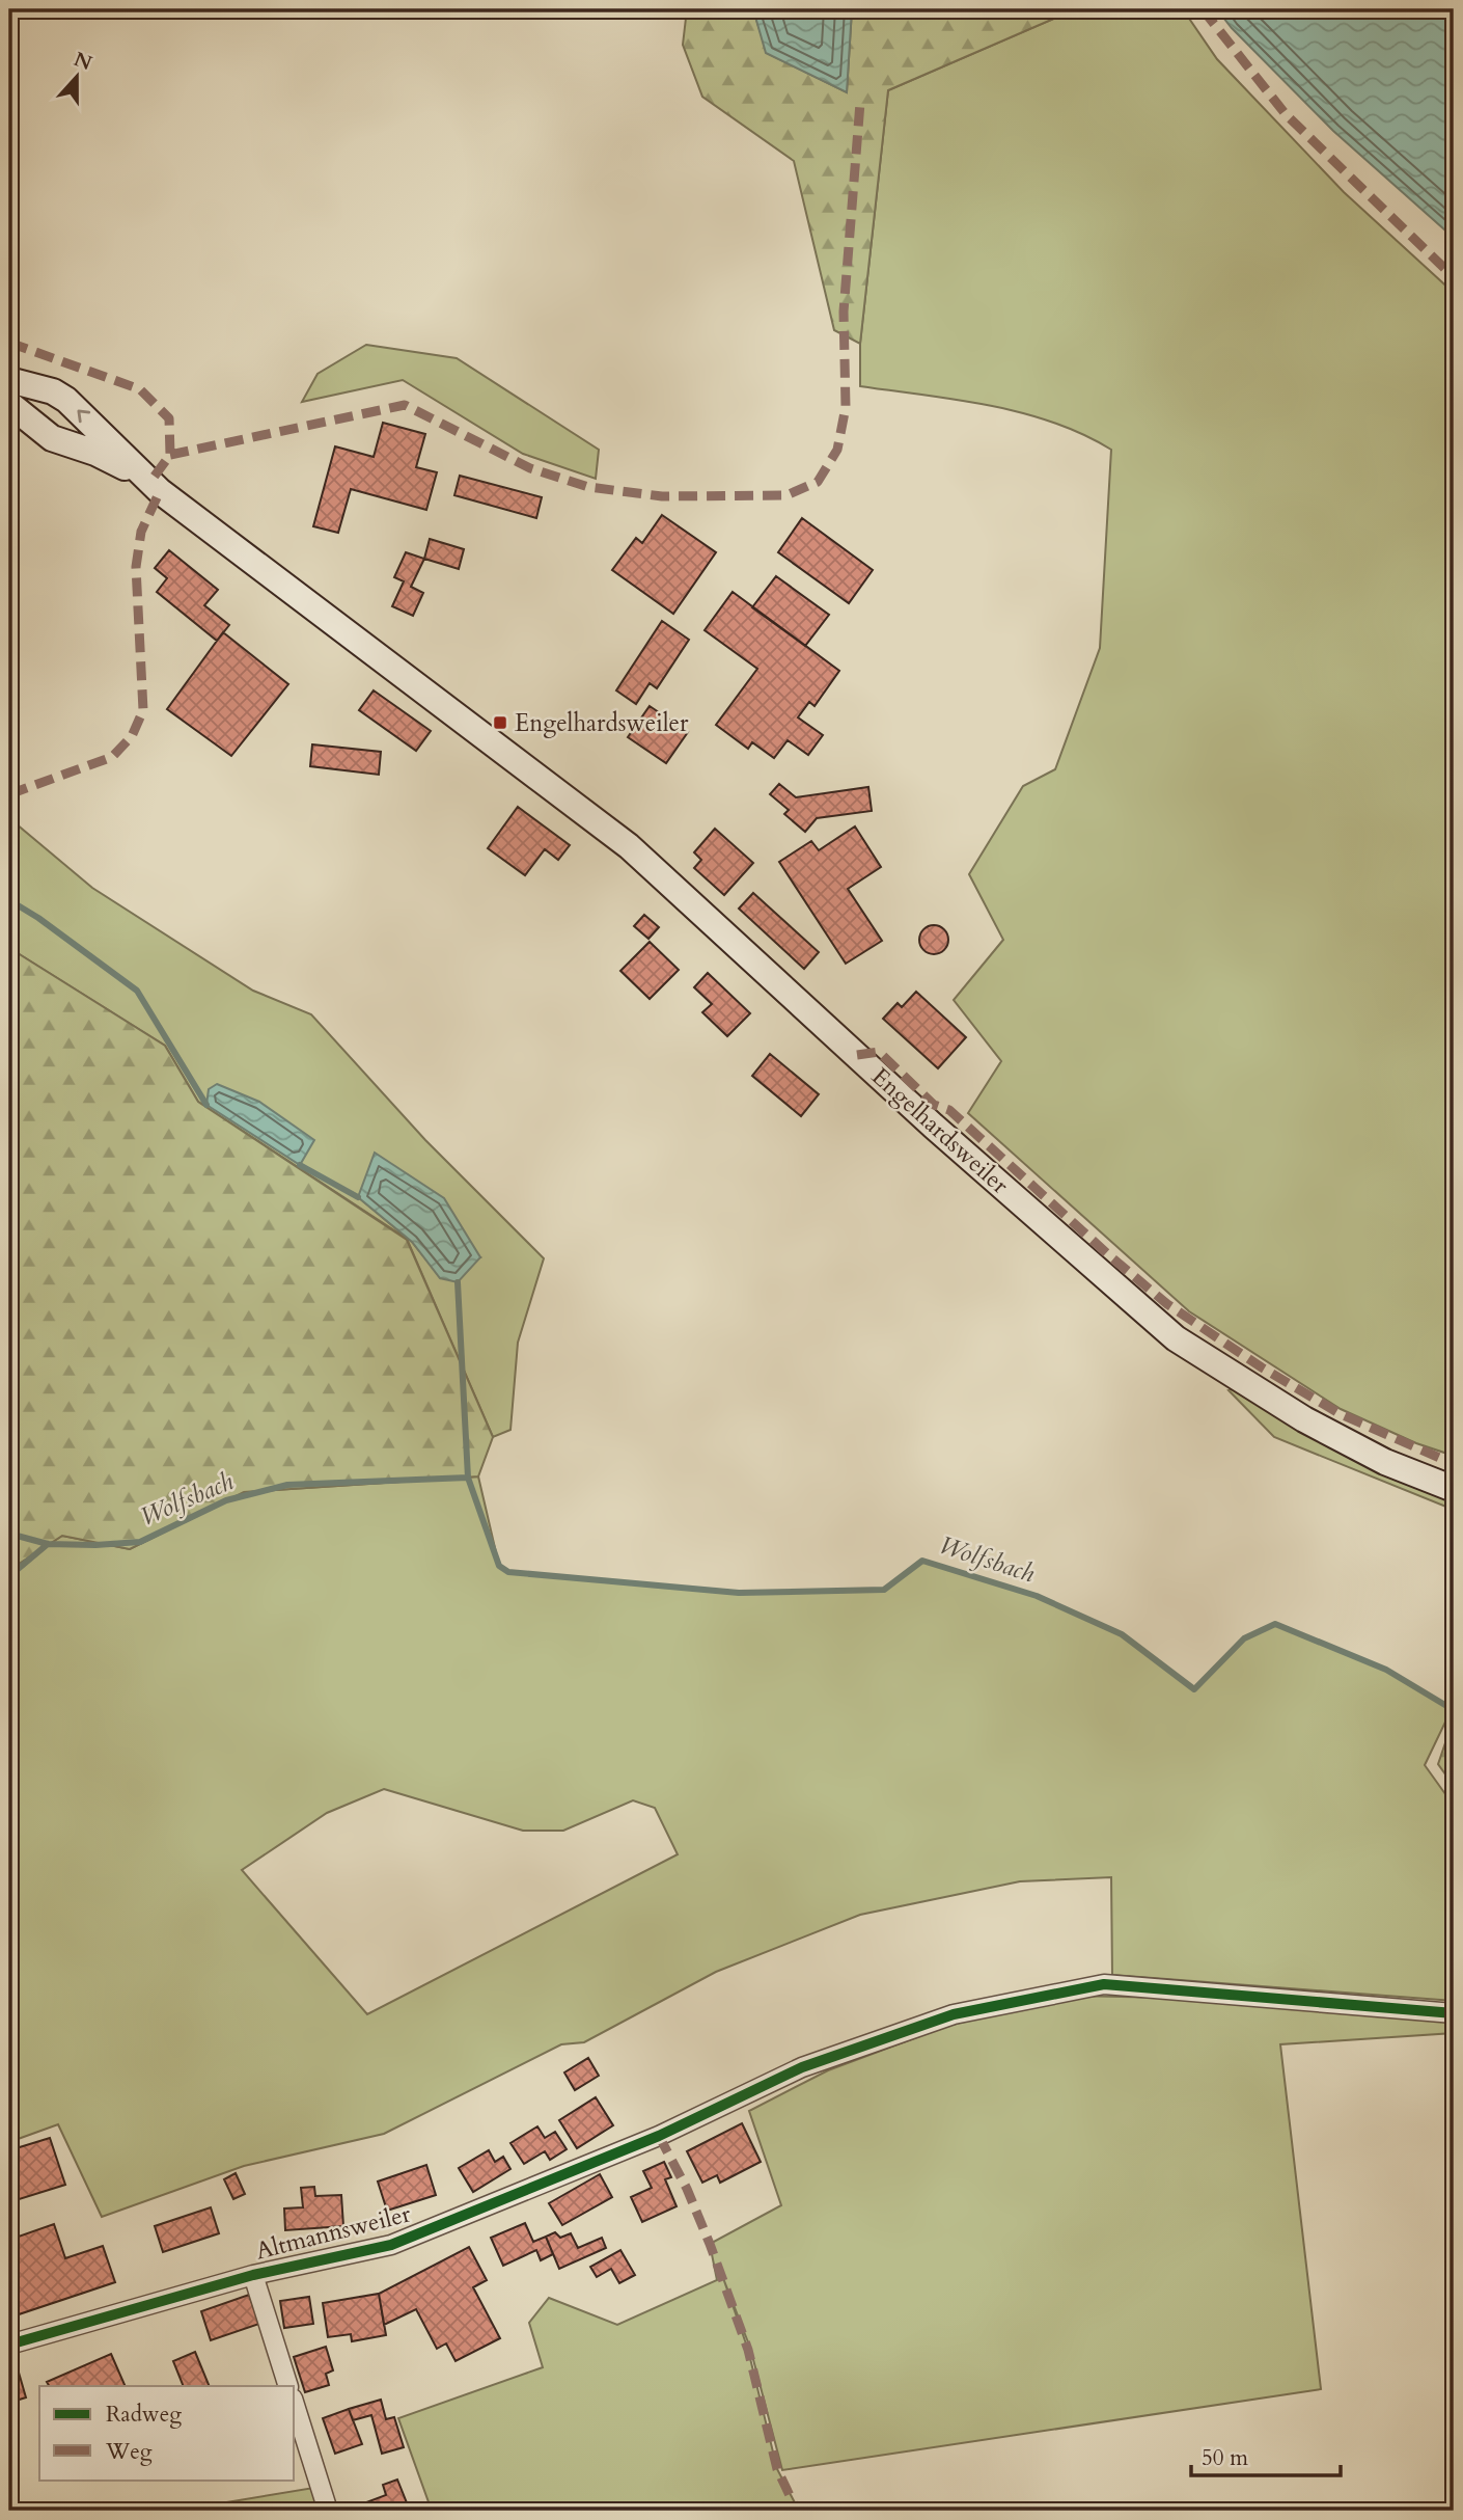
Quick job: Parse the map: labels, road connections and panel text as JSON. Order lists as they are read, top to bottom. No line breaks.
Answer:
{"streets":{"main road":["Engelhardsweiler"],"street":["Altmannsweiler"]},"water":["Wolfsbach"],"places":{"transit":["Engelhardsweiler"]},"legend":["Radweg","Weg"],"scale_bar":"50 m","north":"top"}
